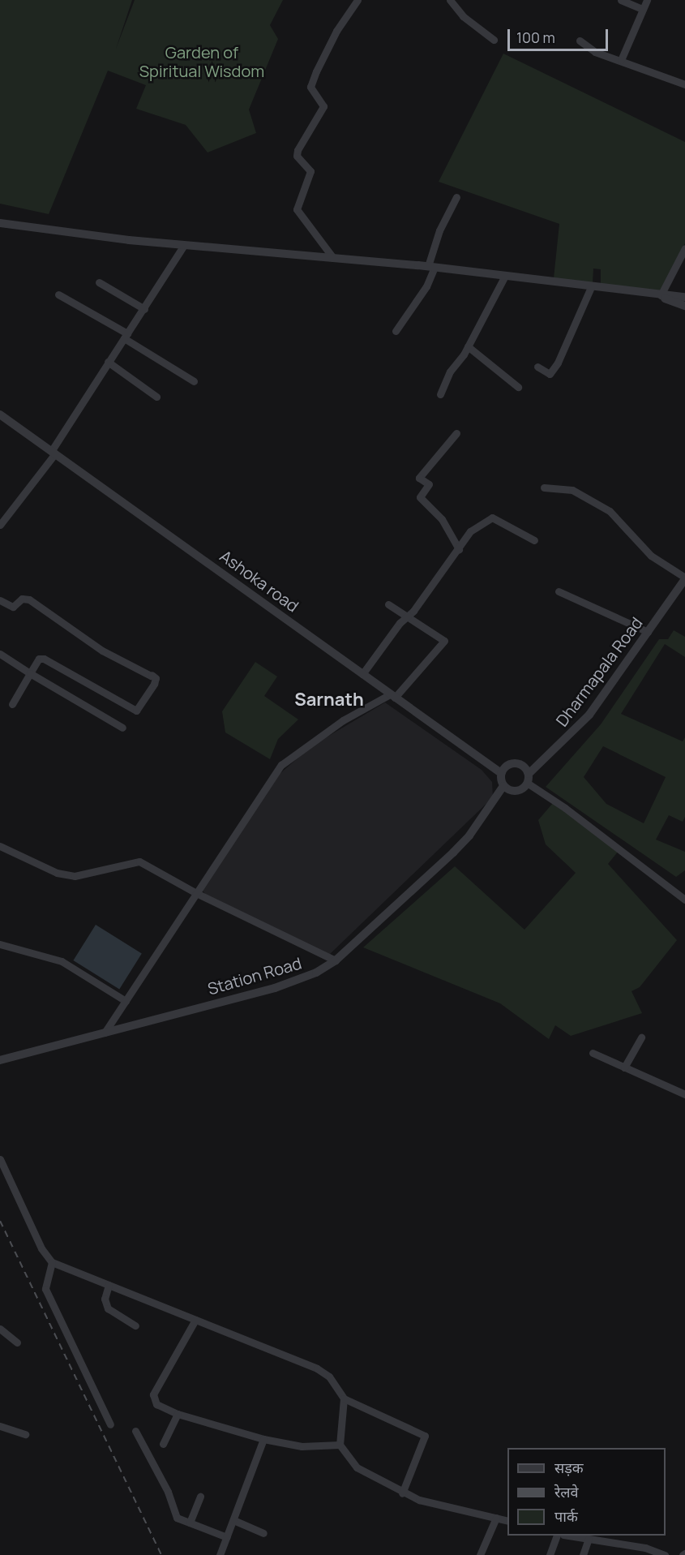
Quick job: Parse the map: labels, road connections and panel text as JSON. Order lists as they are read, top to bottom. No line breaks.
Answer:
{"streets":{"street":["Ashoka road","Dharmapala Road","Station Road"]},"crossings":[["Ashoka road","Dharmapala Road"],["Ashoka road","Station Road"],["Dharmapala Road","Station Road"]],"districts":["Sarnath"],"parks":["Garden of Spiritual Wisdom"],"legend":["सड़क","रेलवे","पार्क"],"scale_bar":"100 m"}
